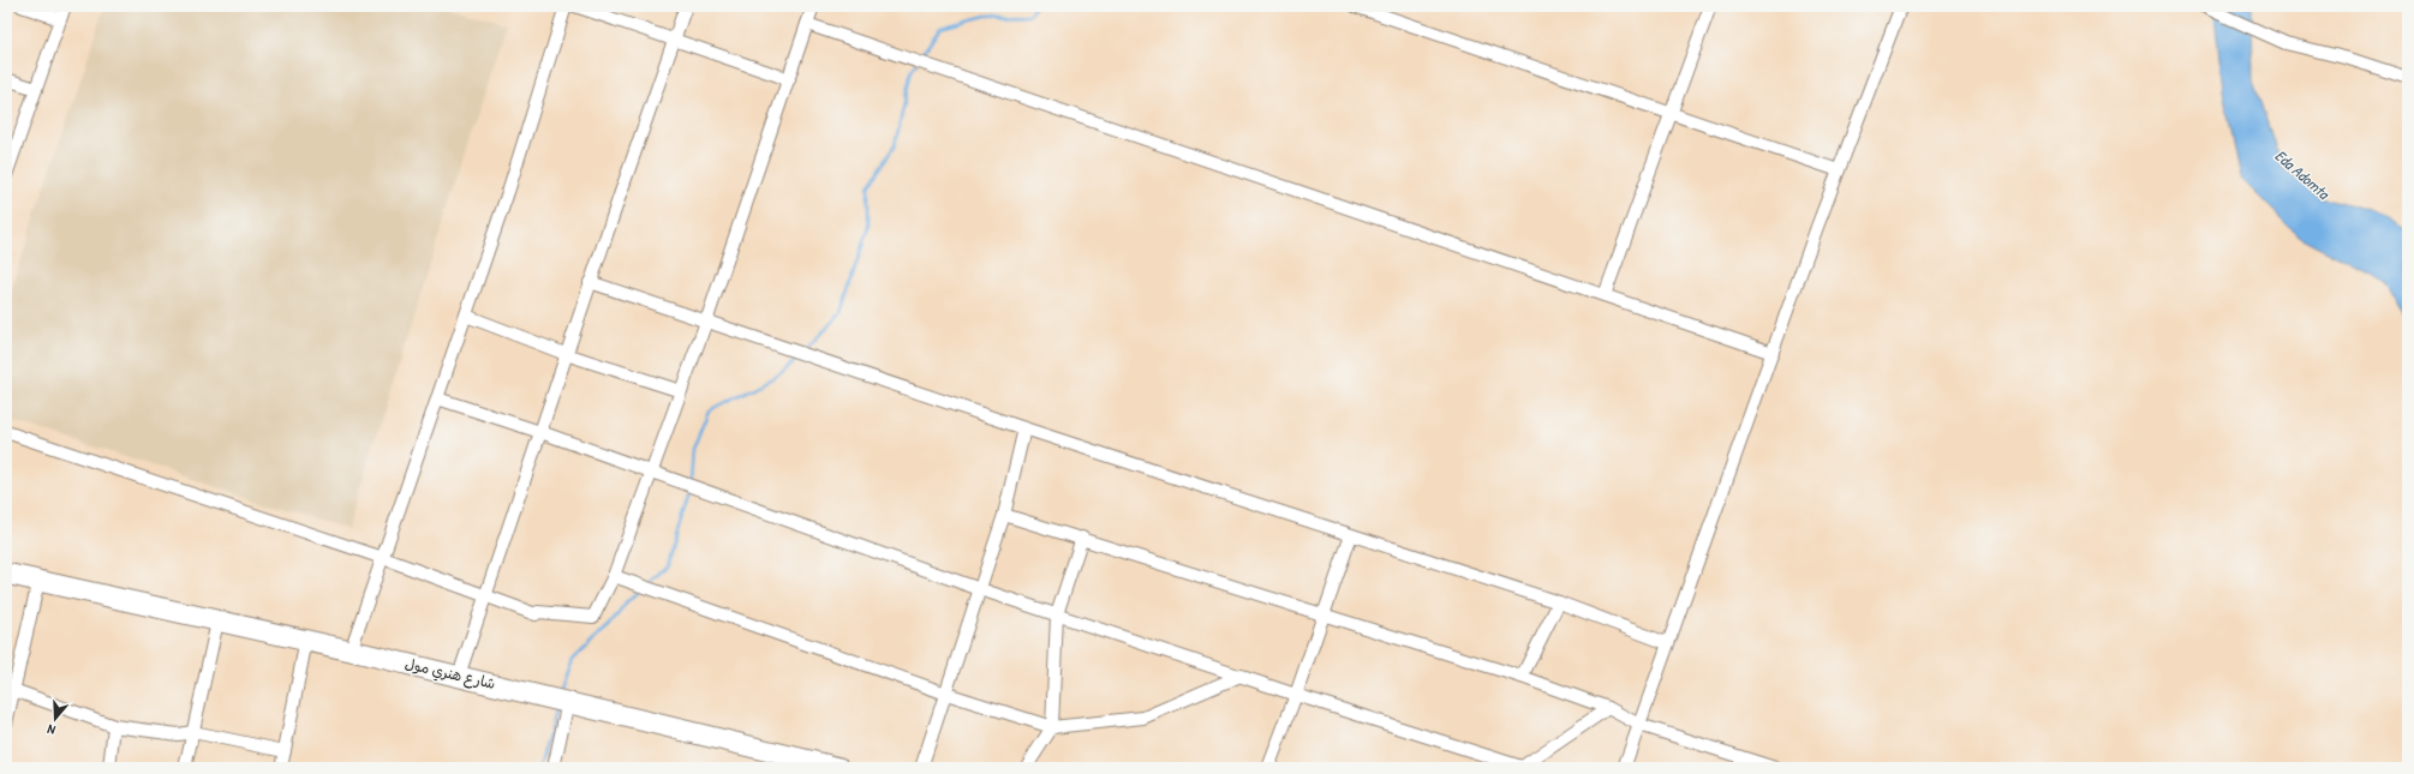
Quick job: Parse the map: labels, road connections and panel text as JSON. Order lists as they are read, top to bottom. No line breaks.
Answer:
{"streets":{"highway":["شارع هنري مول"]},"water":["Eda Adomta"],"north":"bottom"}
